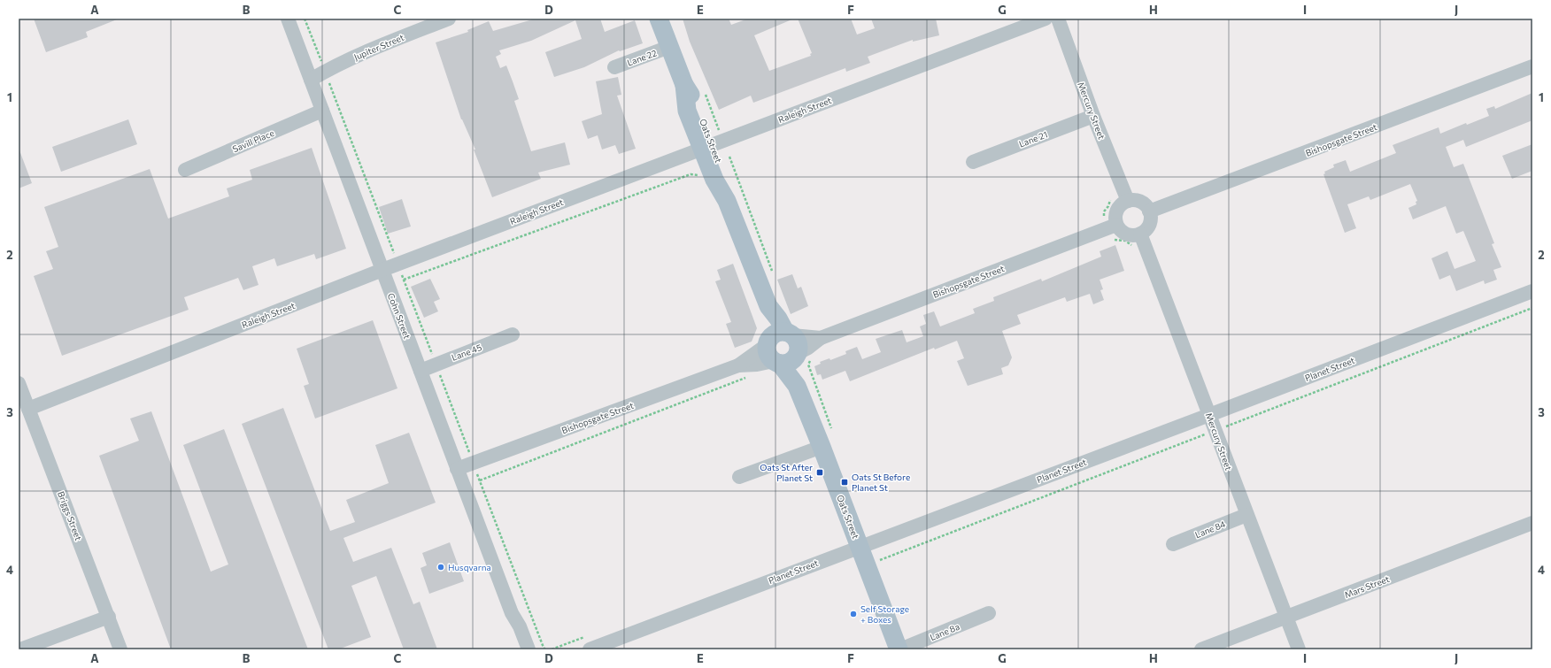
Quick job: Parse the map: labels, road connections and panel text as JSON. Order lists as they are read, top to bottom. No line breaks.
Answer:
{"streets":{"main road":["Oats Street"],"street":["Jupiter Street","Lane 22","Raleigh Street","Mercury Street","Lane 21","Bishopsgate Street","Savill Place","Cohn Street","Lane 45","Planet Street","Briggs Street","Lane 84","Mars Street","Lane 8a"]},"crossings":[["Jupiter Street","Cohn Street"],["Lane 22","Oats Street"],["Raleigh Street","Oats Street"],["Raleigh Street","Cohn Street"],["Raleigh Street","Briggs Street"],["Mercury Street","Lane 21"],["Mercury Street","Bishopsgate Street"],["Mercury Street","Planet Street"],["Mercury Street","Lane 84"],["Mercury Street","Mars Street"],["Bishopsgate Street","Oats Street"],["Bishopsgate Street","Cohn Street"],["Savill Place","Cohn Street"],["Oats Street","Planet Street"],["Oats Street","Lane 8a"],["Cohn Street","Lane 45"]],"places":{"transit":["Oats St After Planet St","Oats St Before Planet St"],"other":["Husqvarna","Self Storage + Boxes"]},"grid":{"columns":["A","B","C","D","E","F","G","H","I","J"],"rows":["1","2","3","4"]}}
